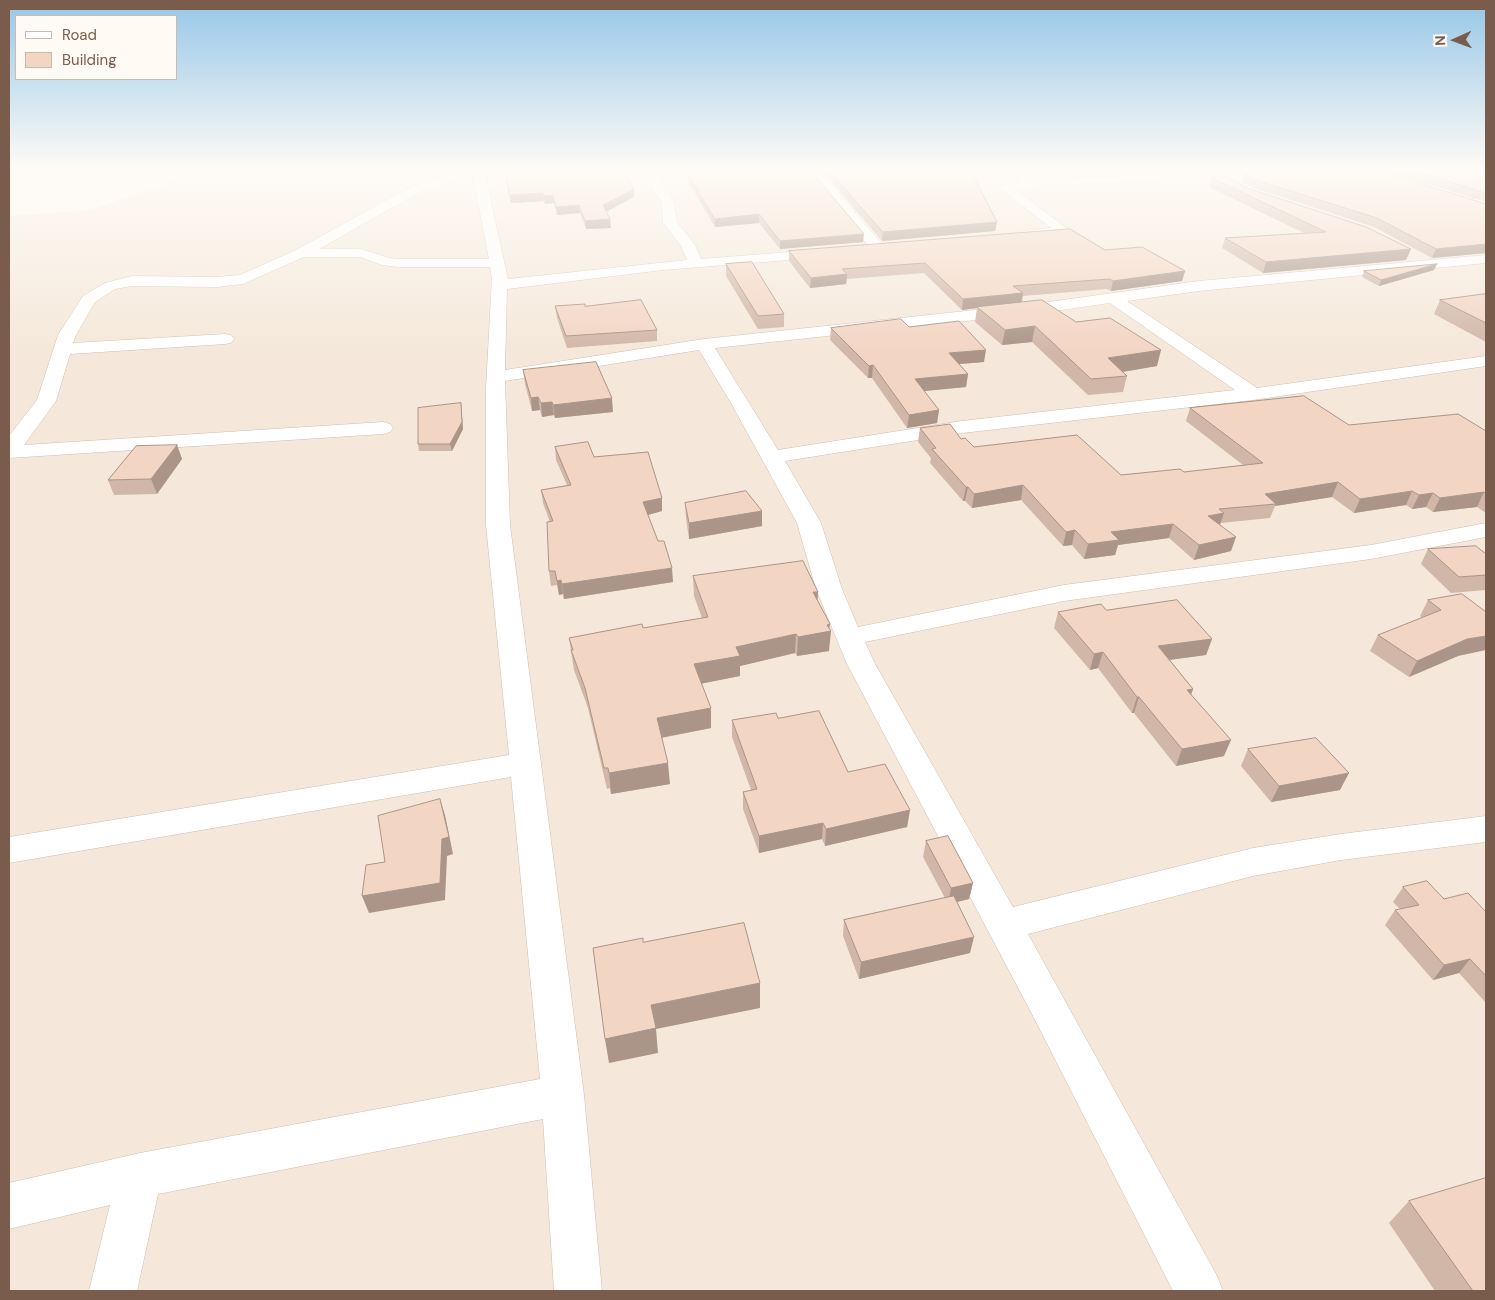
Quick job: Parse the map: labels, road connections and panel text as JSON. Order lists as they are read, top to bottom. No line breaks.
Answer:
{"legend":["Road","Building"],"north":"left"}
